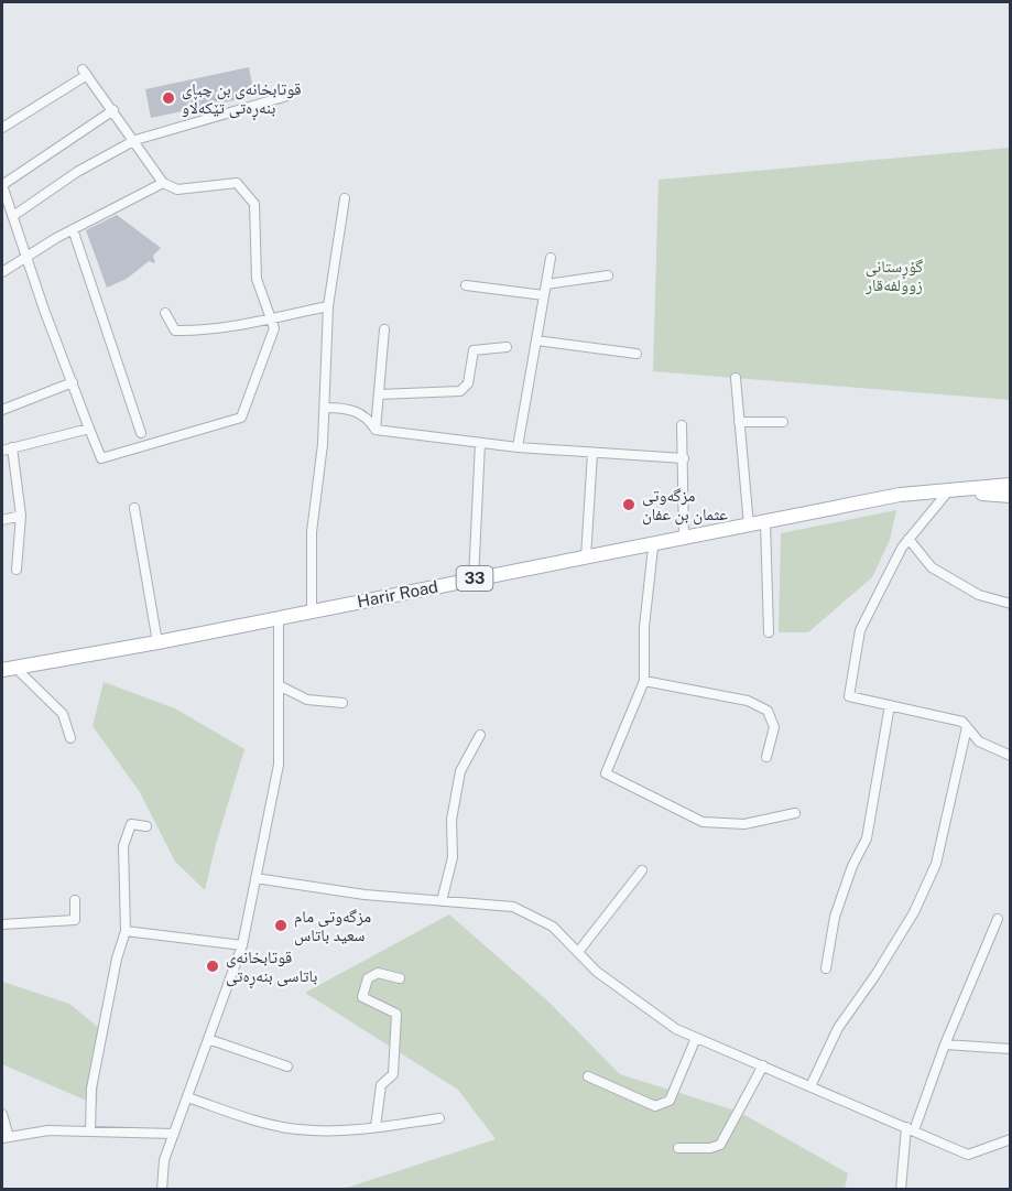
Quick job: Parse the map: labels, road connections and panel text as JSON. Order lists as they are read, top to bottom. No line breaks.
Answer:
{"streets":{"main road":["33","Harir Road"]},"crossings":[["33","Harir Road"]],"parks":["گۆڕستانی زوولفەقار"],"places":["قوتابخانەی بن چیای بنەڕەتی تێکەڵاو","مزگەوتی عثمان بن عفان","مزگەوتی مام سعید باتاس","قوتابخانەی باتاسی بنەڕەتی"]}
